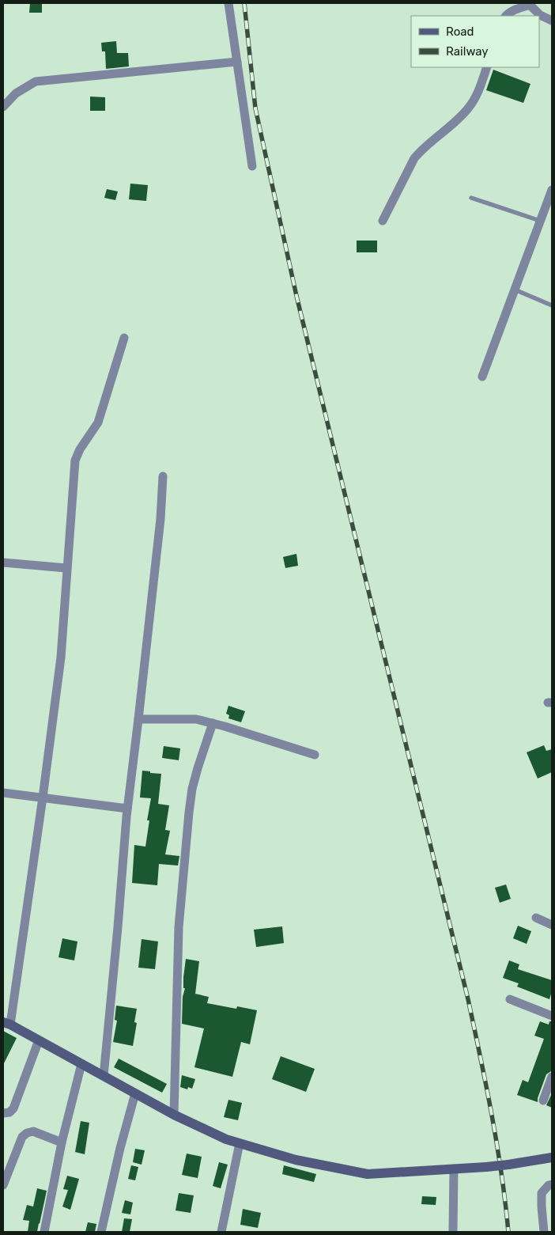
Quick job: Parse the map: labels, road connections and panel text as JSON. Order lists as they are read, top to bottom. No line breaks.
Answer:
{"legend":["Road","Railway"]}
